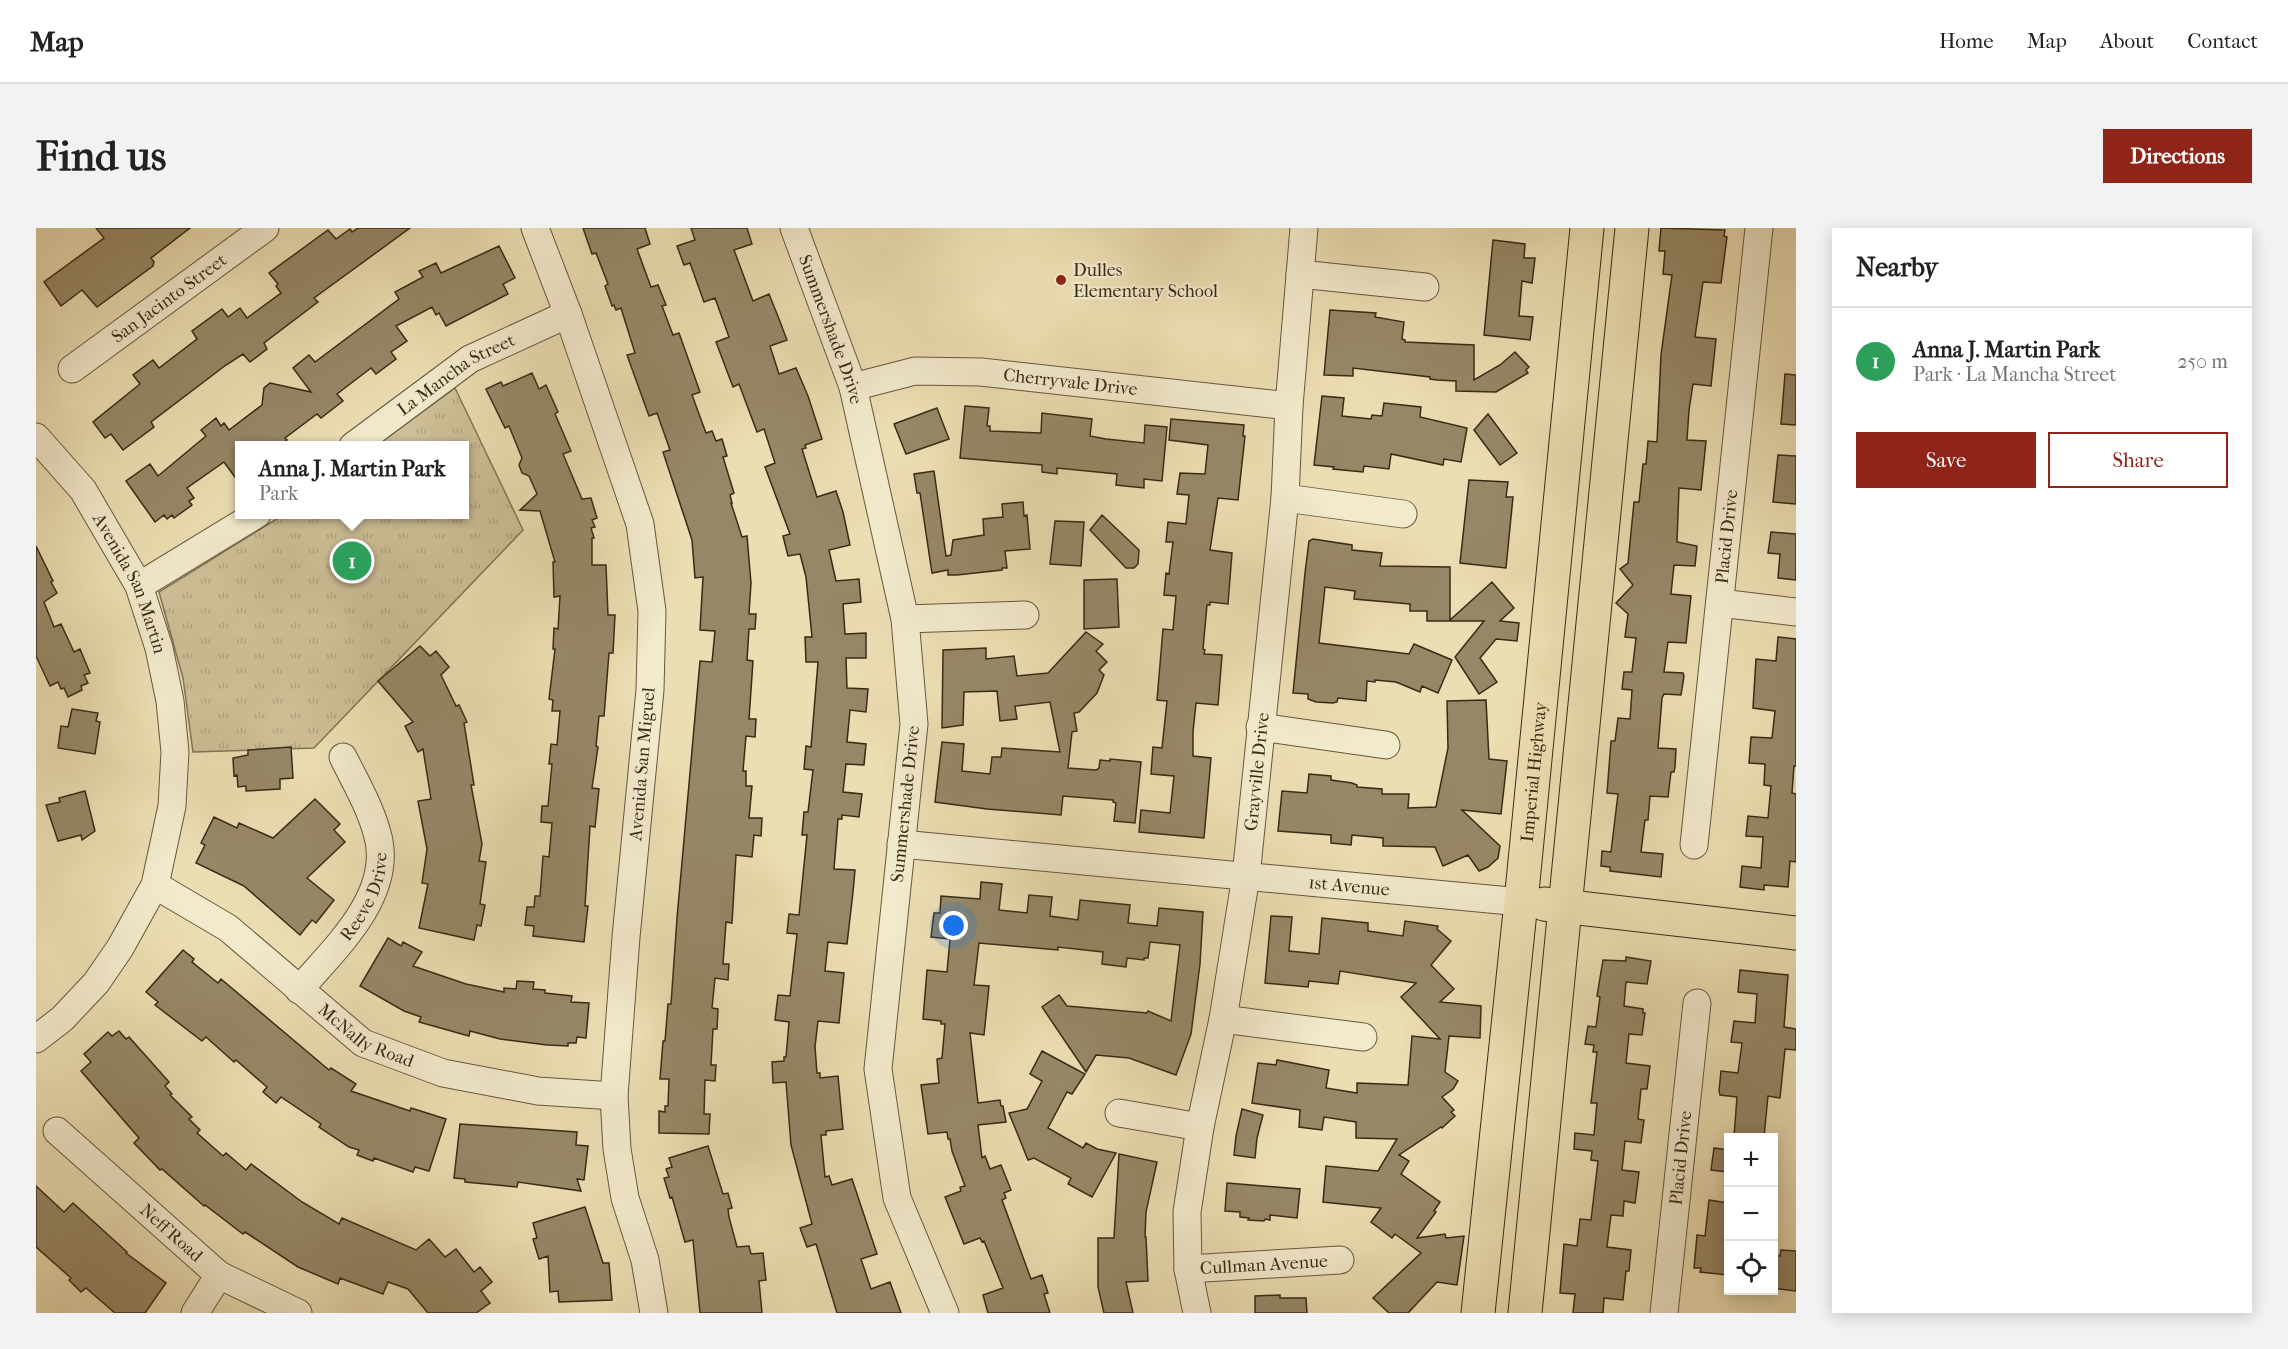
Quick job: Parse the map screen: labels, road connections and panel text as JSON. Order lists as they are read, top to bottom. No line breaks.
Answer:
{"streets":{"main road":["Imperial Highway","1st Avenue"],"street":["San Jacinto Street","Summershade Drive","La Mancha Street","Cherryvale Drive","Placid Drive","Avenida San Martin","Avenida San Miguel","Grayville Drive","Reeve Drive","McNally Road","Neff Road","Cullman Avenue"]},"crossings":[["Summershade Drive","Cherryvale Drive"],["Summershade Drive","1st Avenue"],["La Mancha Street","Avenida San Miguel"],["Cherryvale Drive","Grayville Drive"],["Avenida San Martin","McNally Road"],["Avenida San Miguel","McNally Road"],["Imperial Highway","1st Avenue"],["Grayville Drive","1st Avenue"],["Grayville Drive","Cullman Avenue"],["Reeve Drive","McNally Road"]],"places":["Dulles Elementary School"],"page":{"header":"Map","nav":["Home","Map","About","Contact"],"buttons":["Directions",["Save","Share"]],"title":"Find us","heading":"Nearby","list":[{"mark":"1","name":"Anna J. Martin Park","note":"Park · La Mancha Street","value":"250 m"}],"popup":["Anna J. Martin Park","Park"],"pins":"1","map_buttons":["+","−"]}}
